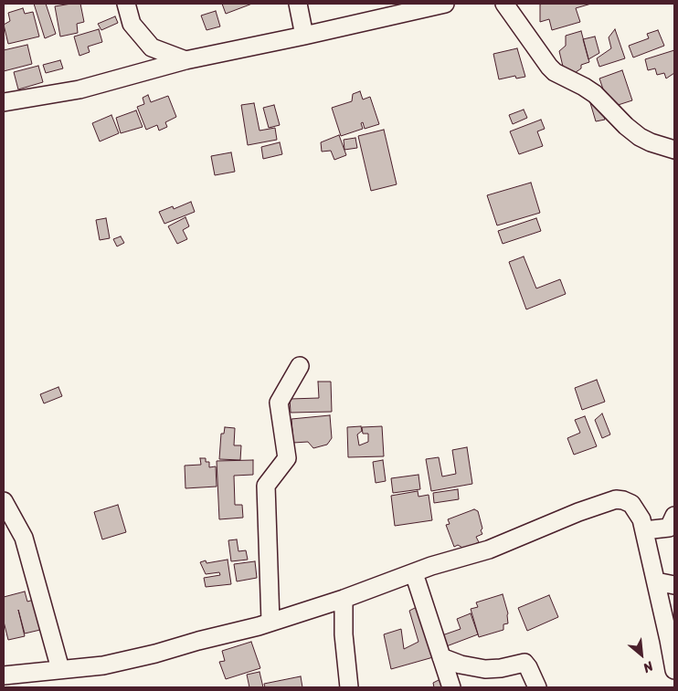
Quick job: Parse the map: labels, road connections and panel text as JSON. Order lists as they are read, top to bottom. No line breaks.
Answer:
{"north":"bottom right"}
